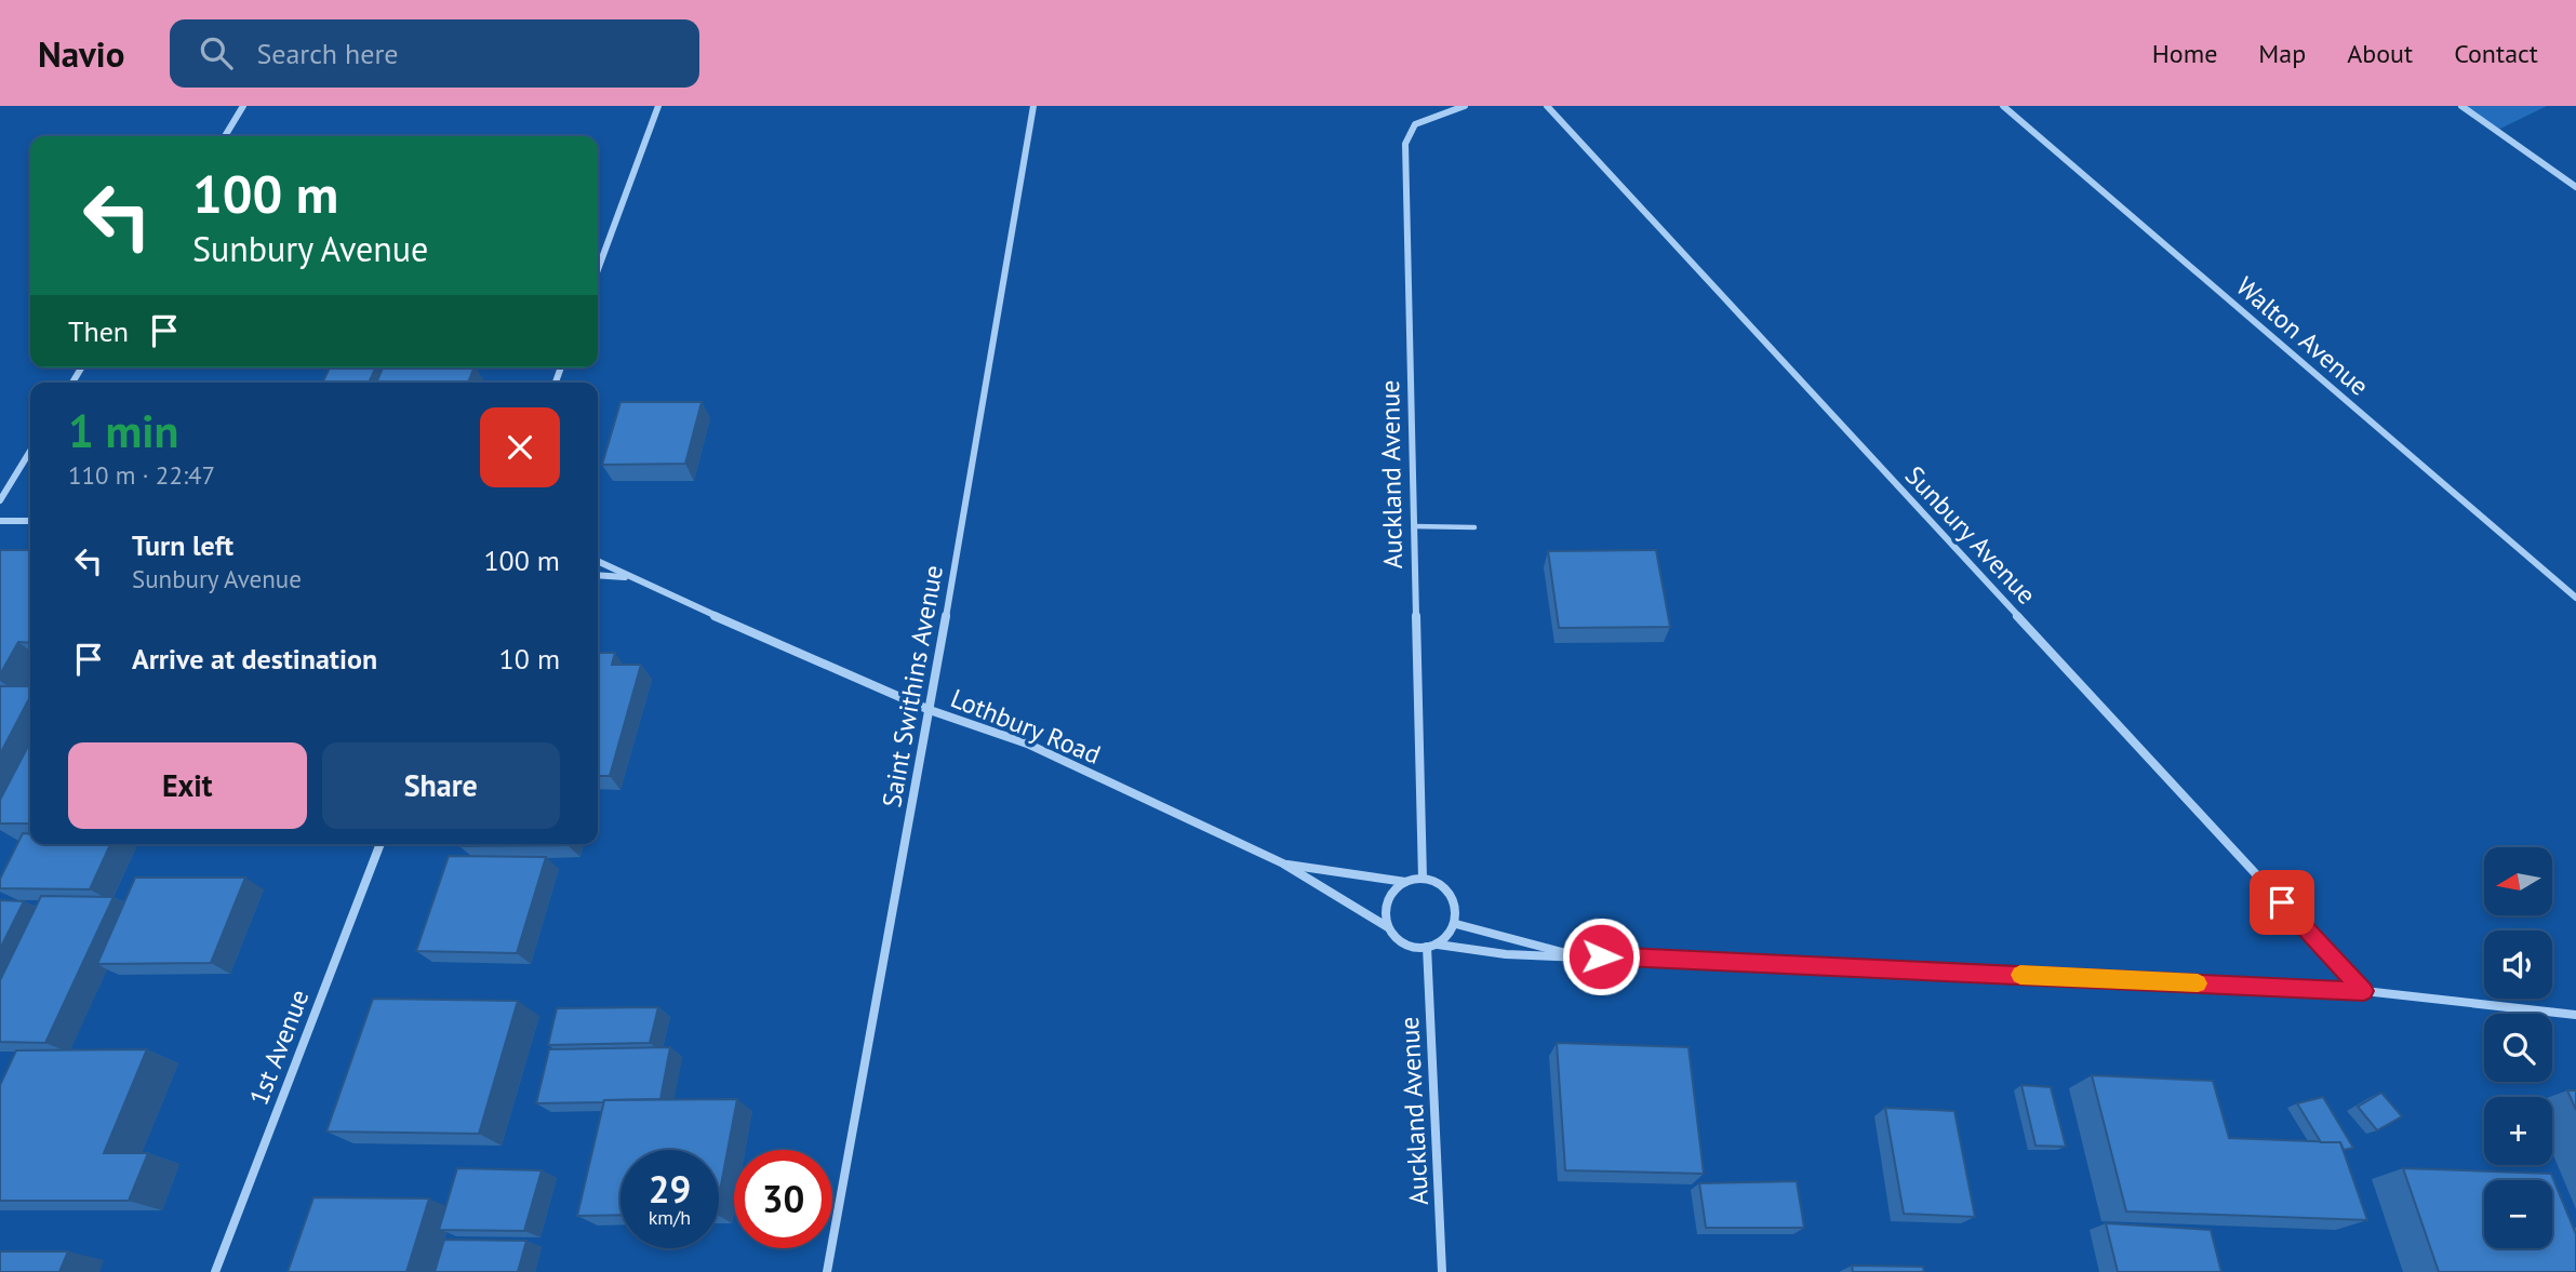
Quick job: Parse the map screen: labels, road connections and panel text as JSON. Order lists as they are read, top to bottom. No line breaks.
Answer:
{"streets":{"street":["Walton Avenue","Auckland Avenue","Sunbury Avenue","Saint Swithins Avenue","Lothbury Road","1st Avenue"]},"crossings":[["Auckland Avenue","Lothbury Road"],["Saint Swithins Avenue","Lothbury Road"]],"north":"left","page":{"header":"Navio","search":"Search here","nav":["Home","Map","About","Contact"],"turn":["100 m","Sunbury Avenue"],"then":"Then","heading":["1 min","110 m · 22:47"],"list":[{"name":"Turn left","note":"Sunbury Avenue","value":"100 m"},{"name":"Arrive at destination","value":"10 m"}],"buttons":["Exit","Share"],"map_buttons":["+","−"],"speed":"29 km/h","limit":"30"}}
